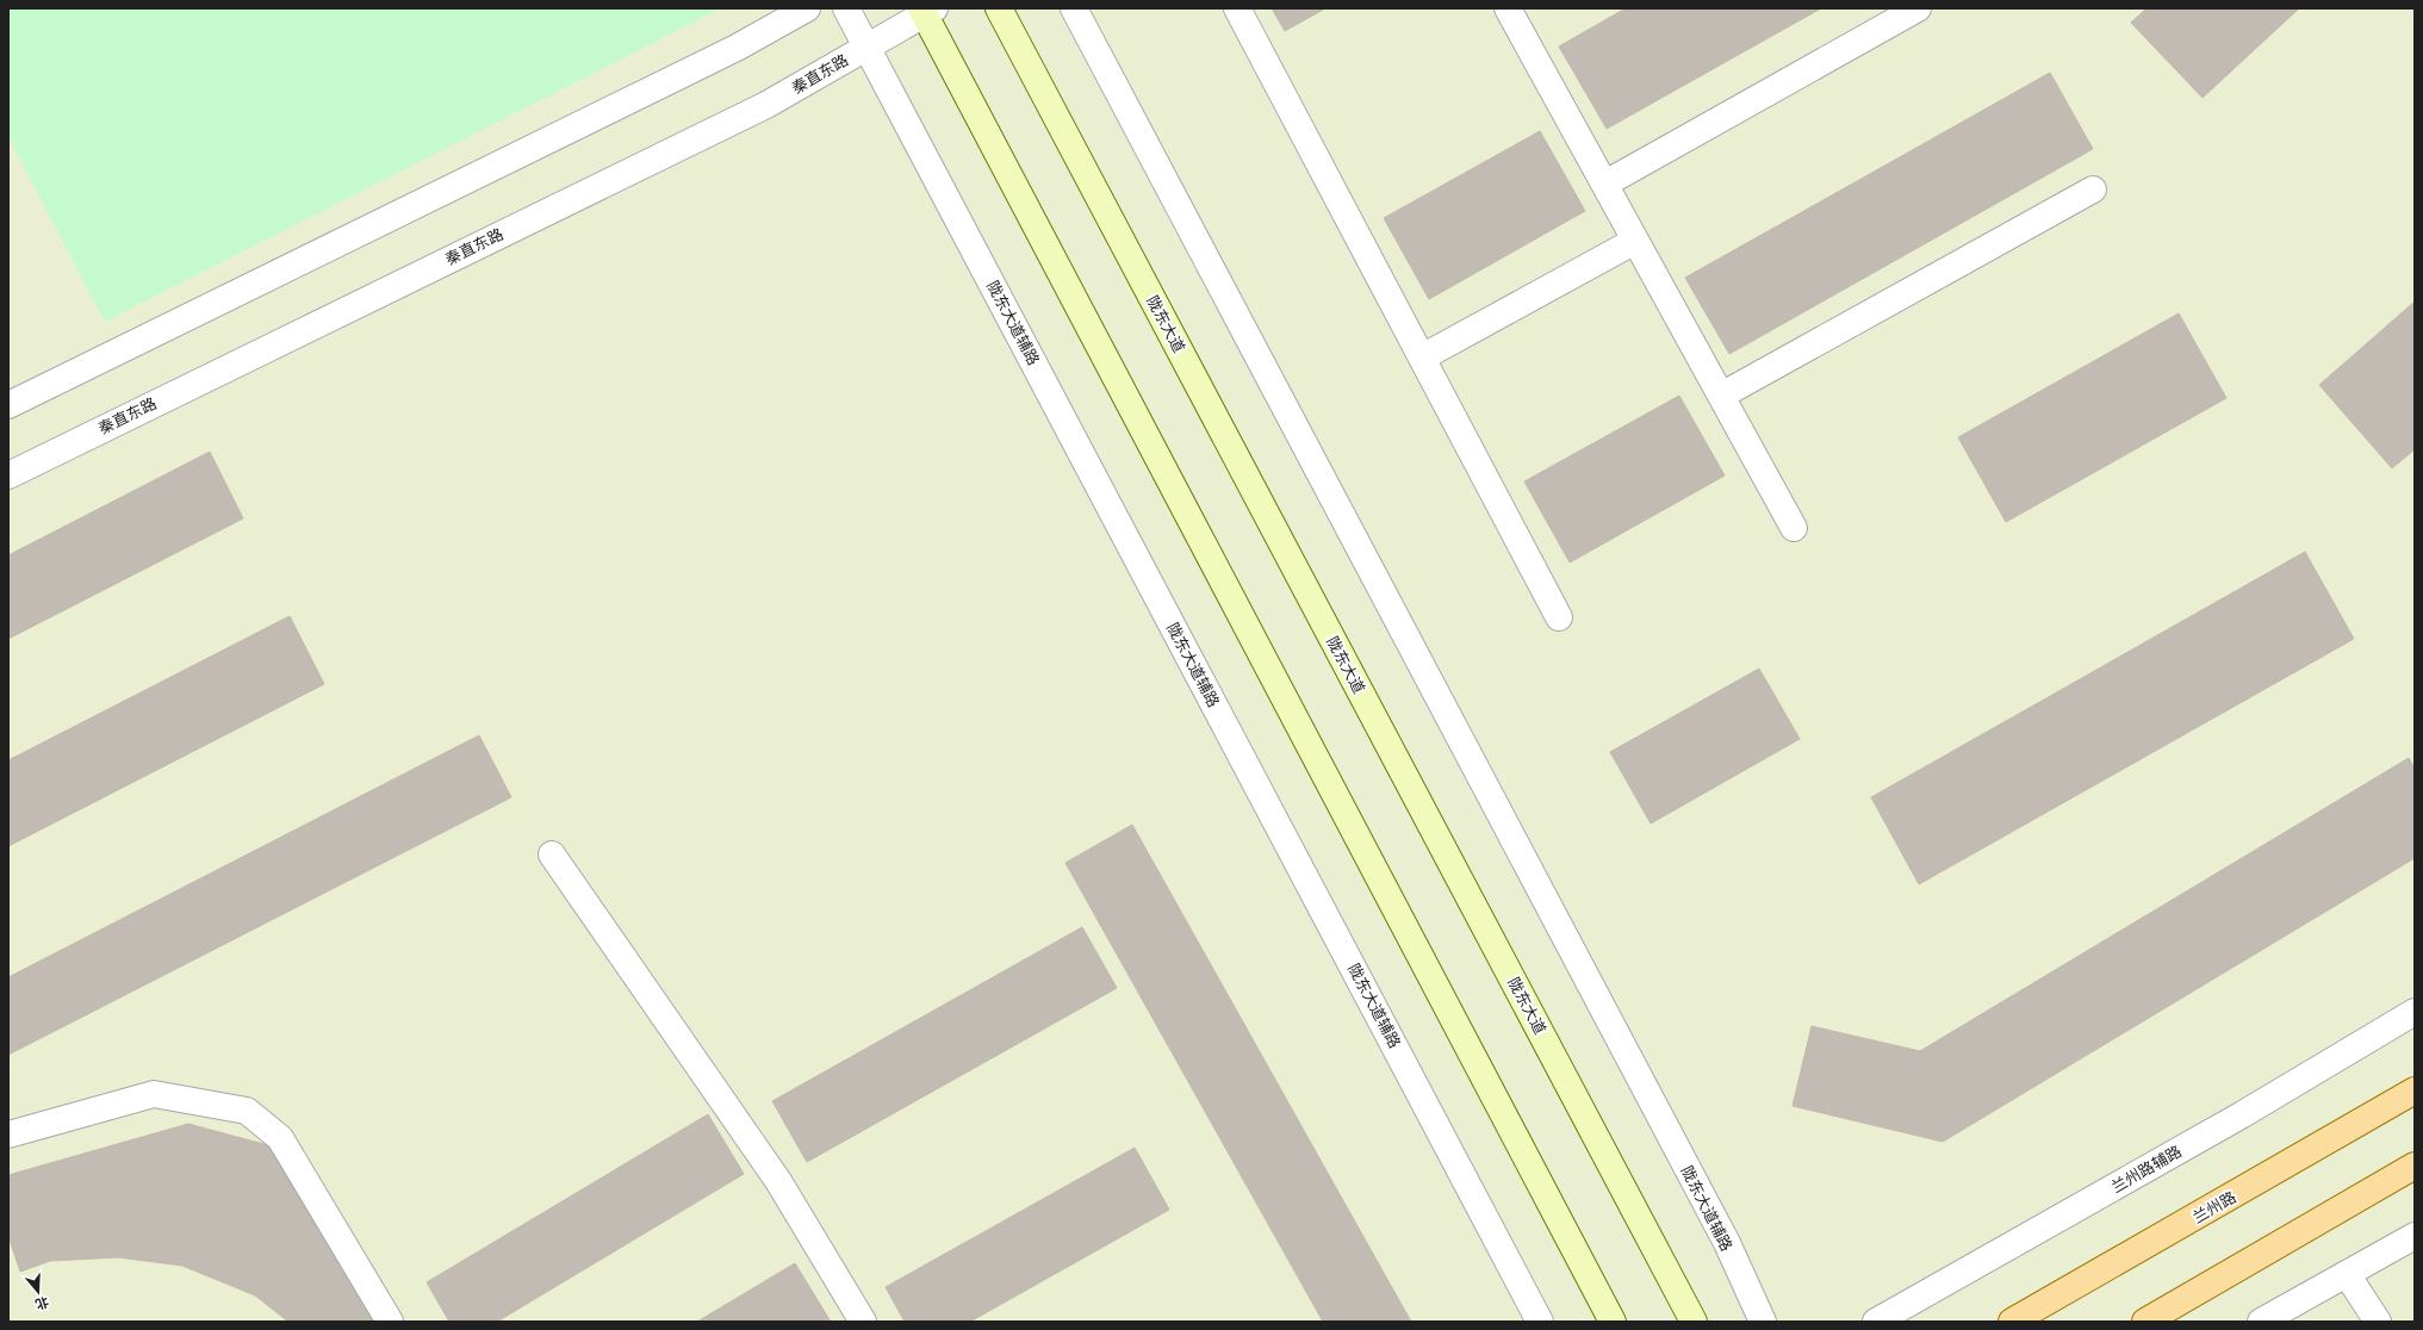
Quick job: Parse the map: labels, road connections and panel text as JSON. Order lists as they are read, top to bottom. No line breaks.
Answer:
{"streets":{"main road":["陇东大道","兰州路"],"street":["秦直东路","陇东大道辅路","兰州路辅路"]},"crossings":[["秦直东路","陇东大道辅路"]],"north":"bottom"}
